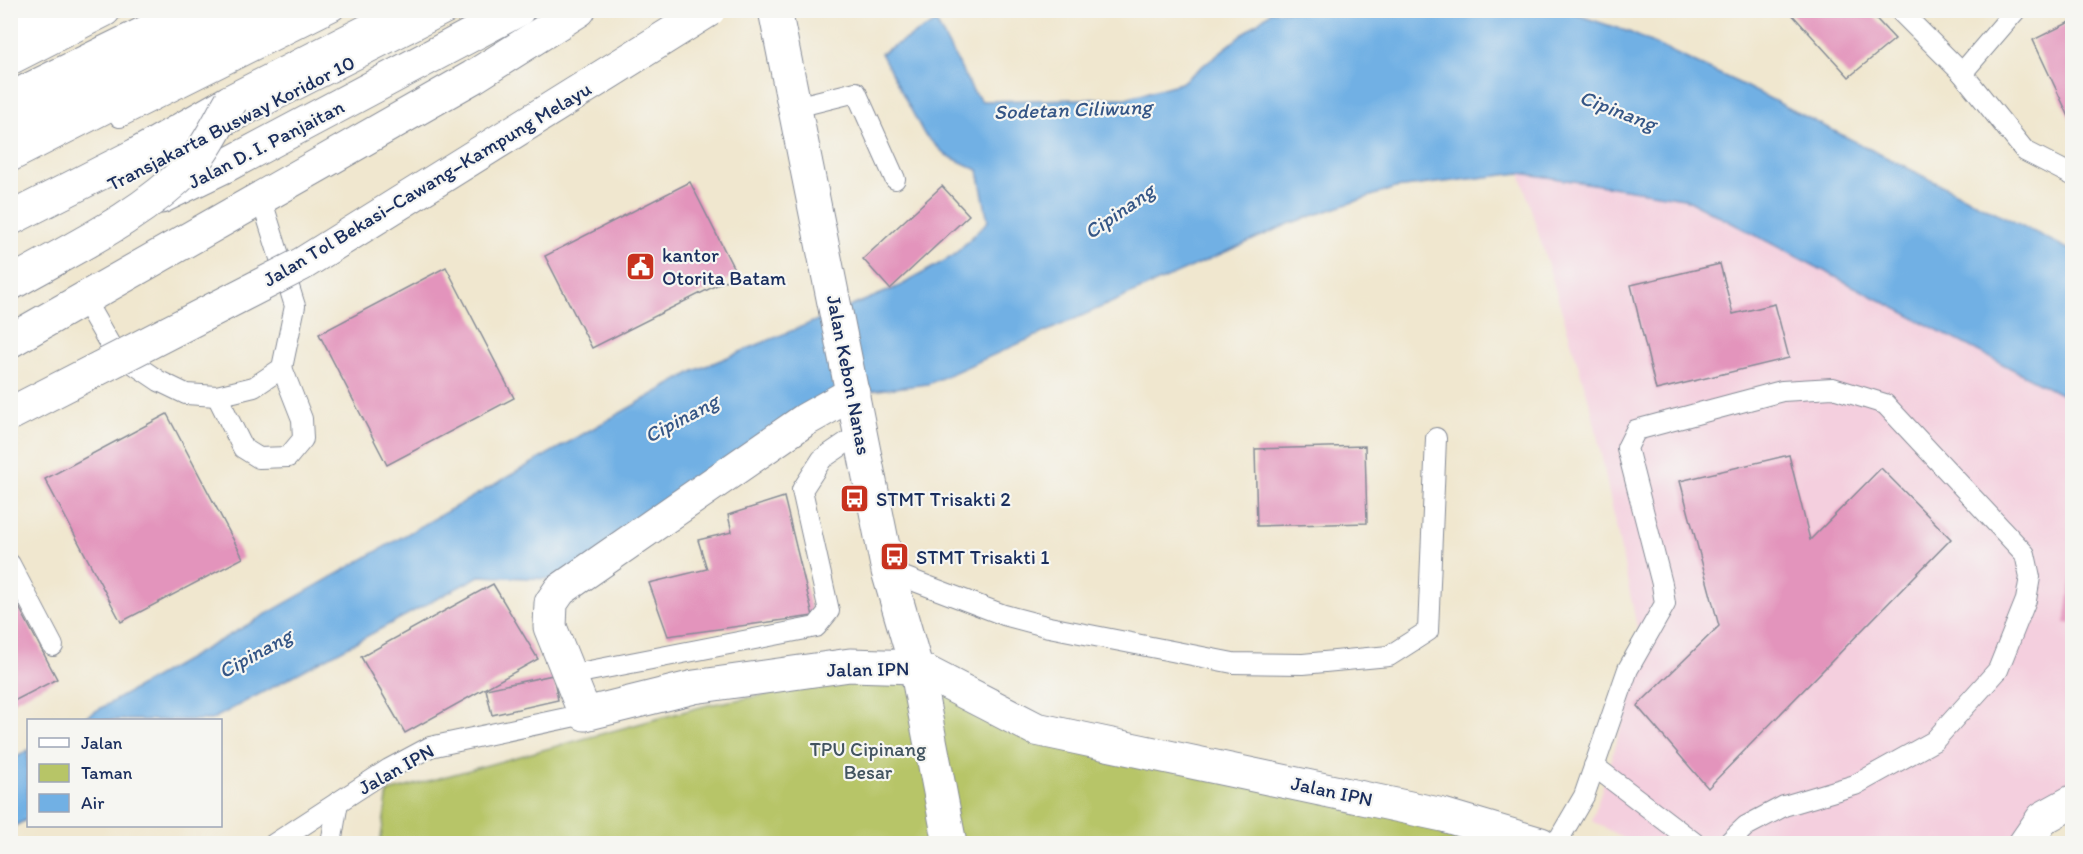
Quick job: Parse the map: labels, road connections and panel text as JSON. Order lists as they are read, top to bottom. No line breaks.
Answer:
{"streets":{"main road":["Jalan D. I. Panjaitan","Jalan Tol Bekasi–Cawang–Kampung Melayu","Jalan Kebon Nanas","Jalan IPN"],"lane":["Transjakarta Busway Koridor 10"]},"crossings":[["Jalan Kebon Nanas","Jalan IPN"]],"water":["Sodetan Ciliwung","Cipinang"],"parks":["TPU Cipinang Besar"],"places":{"public building":["kantor Otorita Batam"],"bus stop":["STMT Trisakti 2","STMT Trisakti 1"]},"legend":["Jalan","Taman","Air"]}
